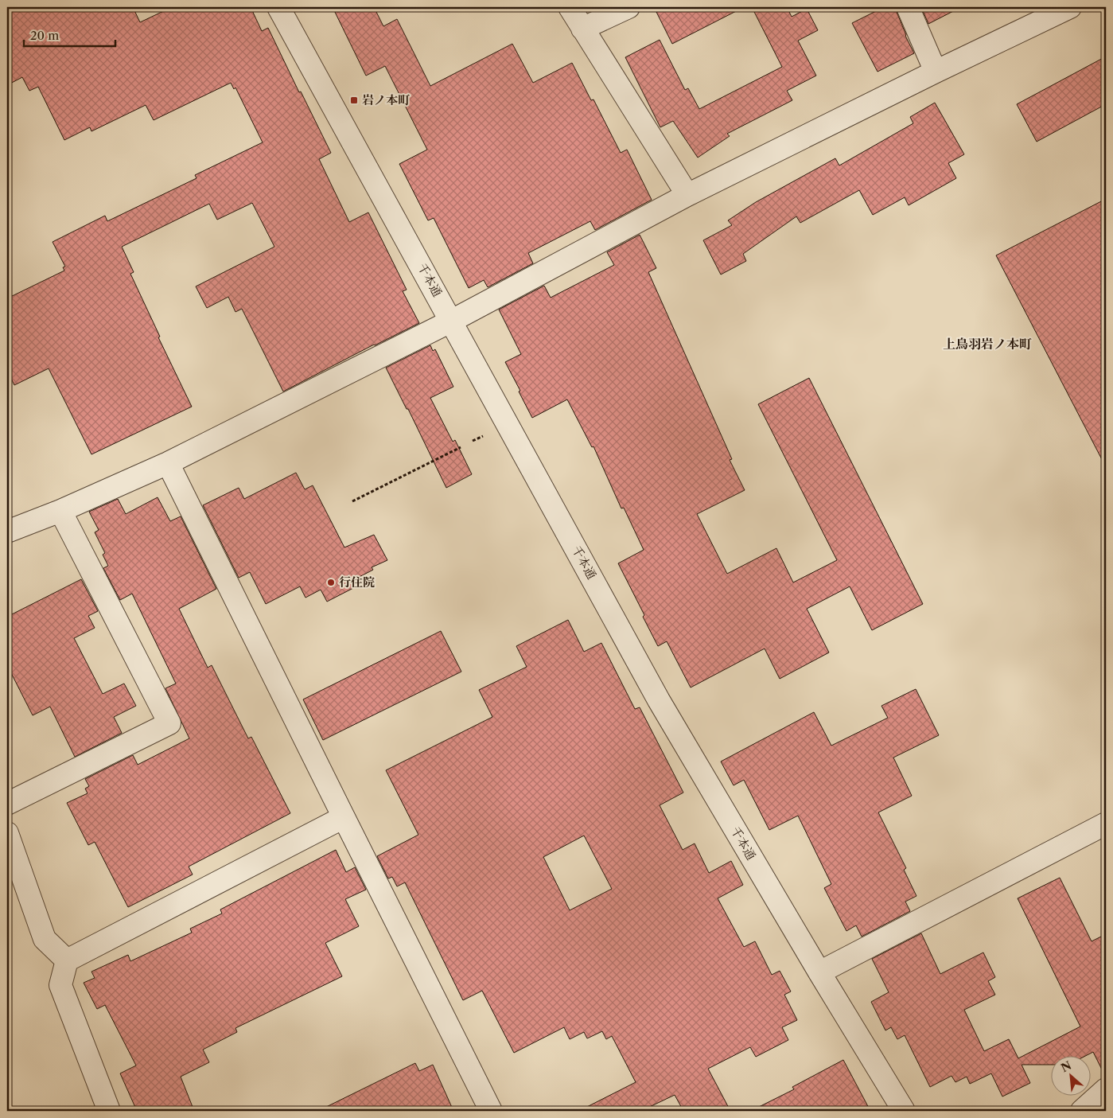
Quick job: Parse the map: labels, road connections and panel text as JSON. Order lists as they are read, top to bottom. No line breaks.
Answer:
{"streets":{"street":["千本通"]},"districts":["上鳥羽岩ノ本町"],"places":{"transit":["岩ノ本町"],"other":["行住院"]},"scale_bar":"20 m","north":"top left"}
